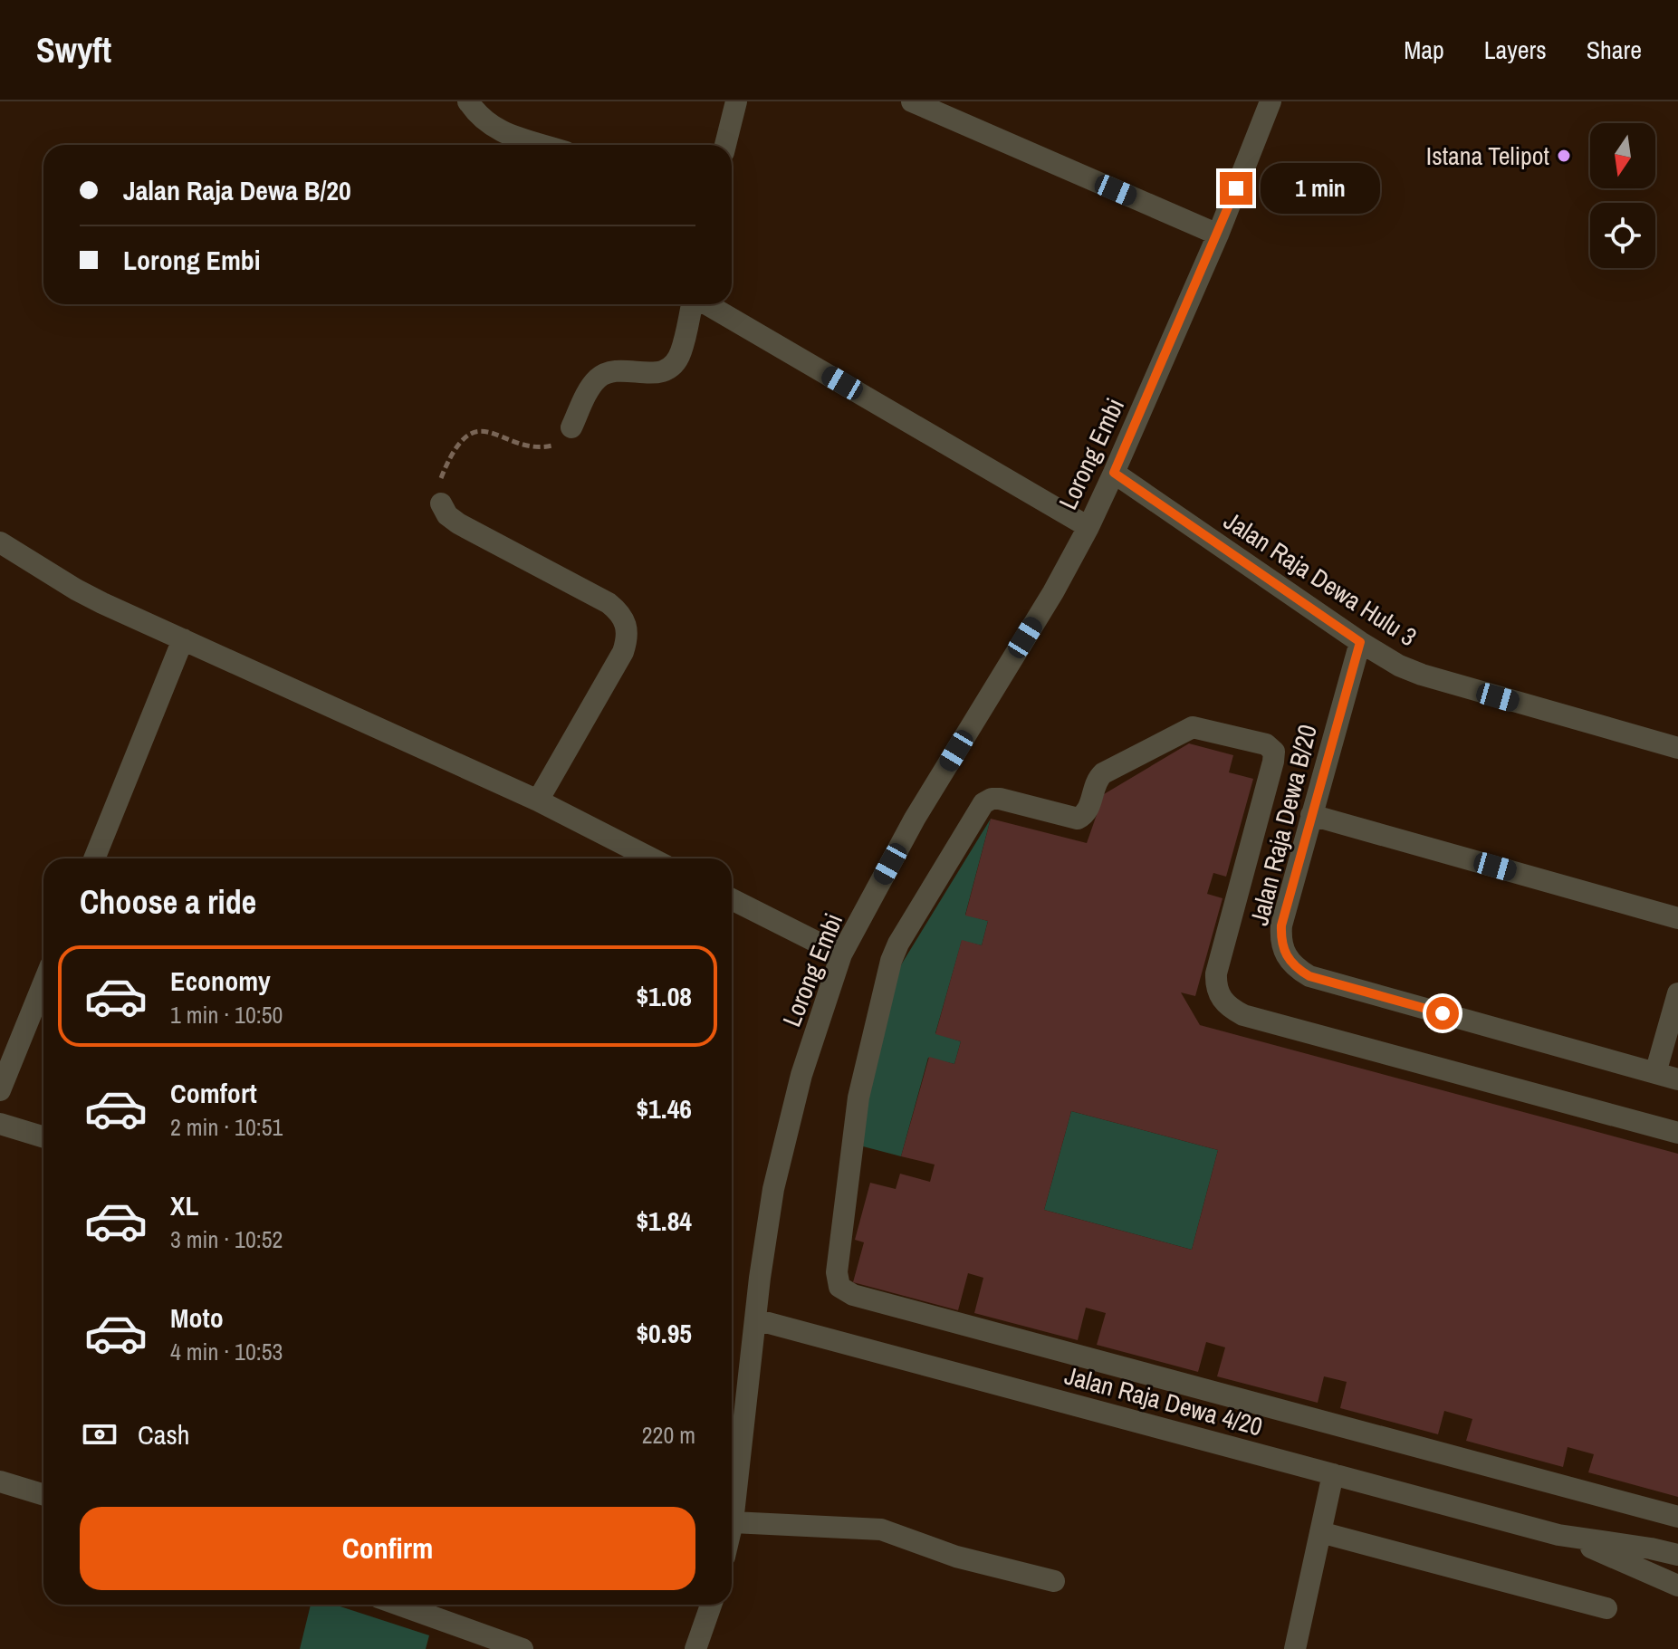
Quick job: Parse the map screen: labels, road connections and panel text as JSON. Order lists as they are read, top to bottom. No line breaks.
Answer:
{"streets":{"street":["Lorong Embi","Jalan Raja Dewa Hulu 3","Jalan Raja Dewa B/20","Jalan Raja Dewa 4/20"]},"crossings":[["Lorong Embi","Jalan Raja Dewa Hulu 3"],["Lorong Embi","Jalan Raja Dewa 4/20"],["Jalan Raja Dewa Hulu 3","Jalan Raja Dewa B/20"]],"places":["Istana Telipot"],"north":"bottom","page":{"header":"Swyft","nav":["Map","Layers","Share"],"banner":["Jalan Raja Dewa B/20","Lorong Embi"],"bubble":"1 min","heading":"Choose a ride","list":[{"name":"Economy","note":"1 min · 10:50","value":"$1.08"},{"name":"Comfort","note":"2 min · 10:51","value":"$1.46"},{"name":"XL","note":"3 min · 10:52","value":"$1.84"},{"name":"Moto","note":"4 min · 10:53","value":"$0.95"}],"pay":["Cash","220 m"],"buttons":"Confirm"}}
